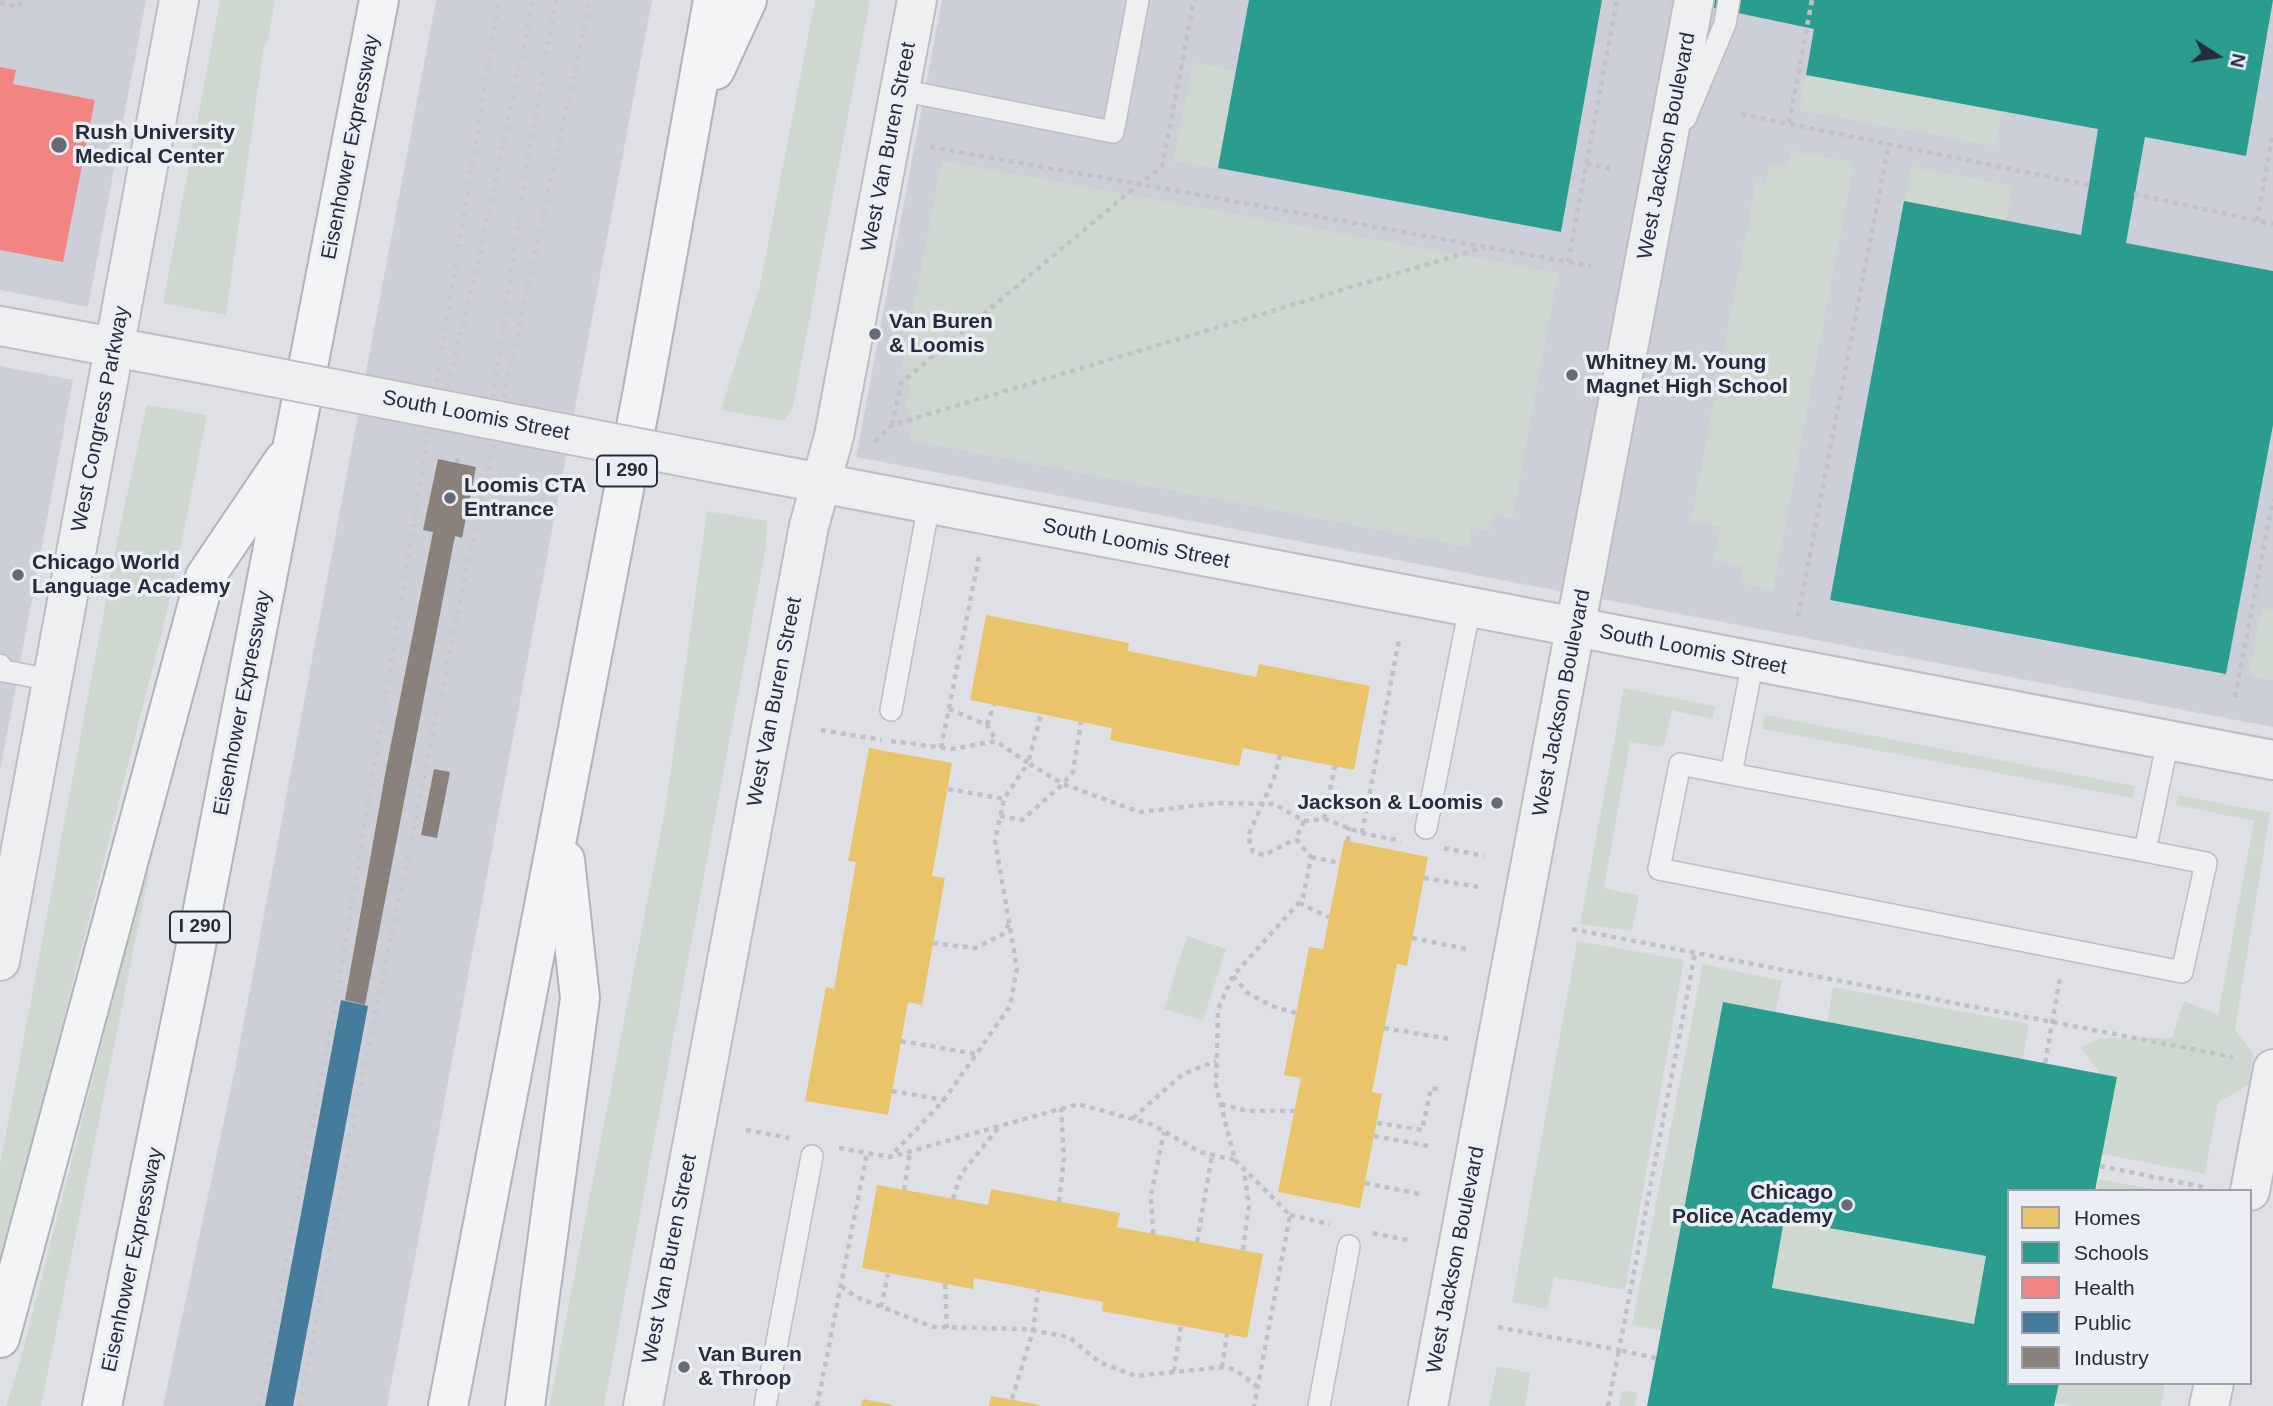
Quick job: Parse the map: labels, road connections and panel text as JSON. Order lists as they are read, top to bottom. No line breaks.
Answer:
{"streets":{"highway":["Eisenhower Expressway","I 290"],"street":["West Jackson Boulevard","West Van Buren Street","South Loomis Street","West Congress Parkway"]},"crossings":[["West Jackson Boulevard","South Loomis Street"],["West Van Buren Street","South Loomis Street"],["South Loomis Street","West Congress Parkway"]],"places":["Rush University Medical Center","Van Buren & Loomis","Whitney M. Young Magnet High School","Loomis CTA Entrance","Chicago World Language Academy","Jackson & Loomis","Chicago Police Academy","Van Buren & Throop"],"legend":["Homes","Schools","Health","Public","Industry"],"north":"right"}
